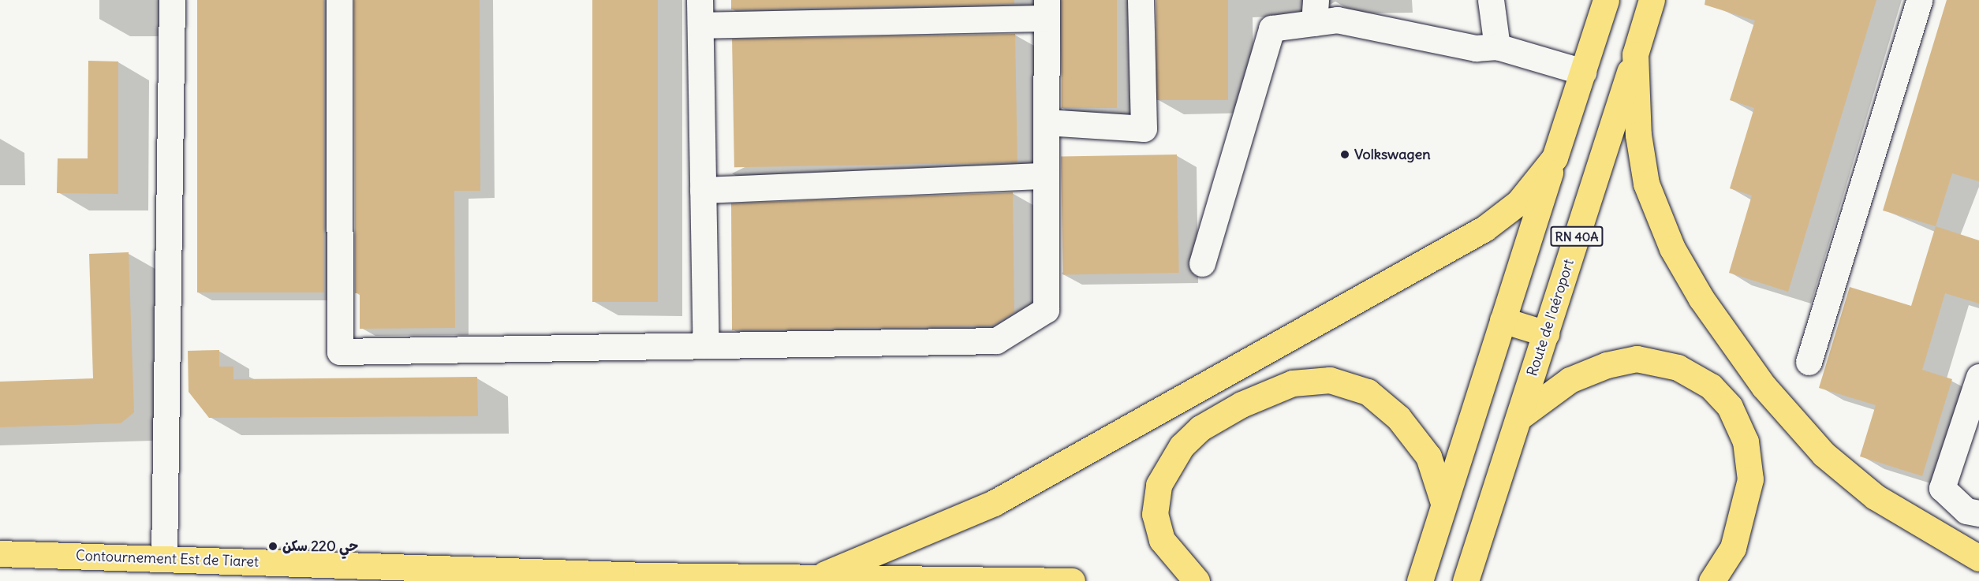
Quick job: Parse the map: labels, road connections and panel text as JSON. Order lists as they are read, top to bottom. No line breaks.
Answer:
{"streets":{"main road":["RN 40A","Route de l'aéroport","Contournement Est de Tiaret"]},"crossings":[["RN 40A","Route de l'aéroport"]],"places":["Volkswagen","حي 220 سكن"]}
